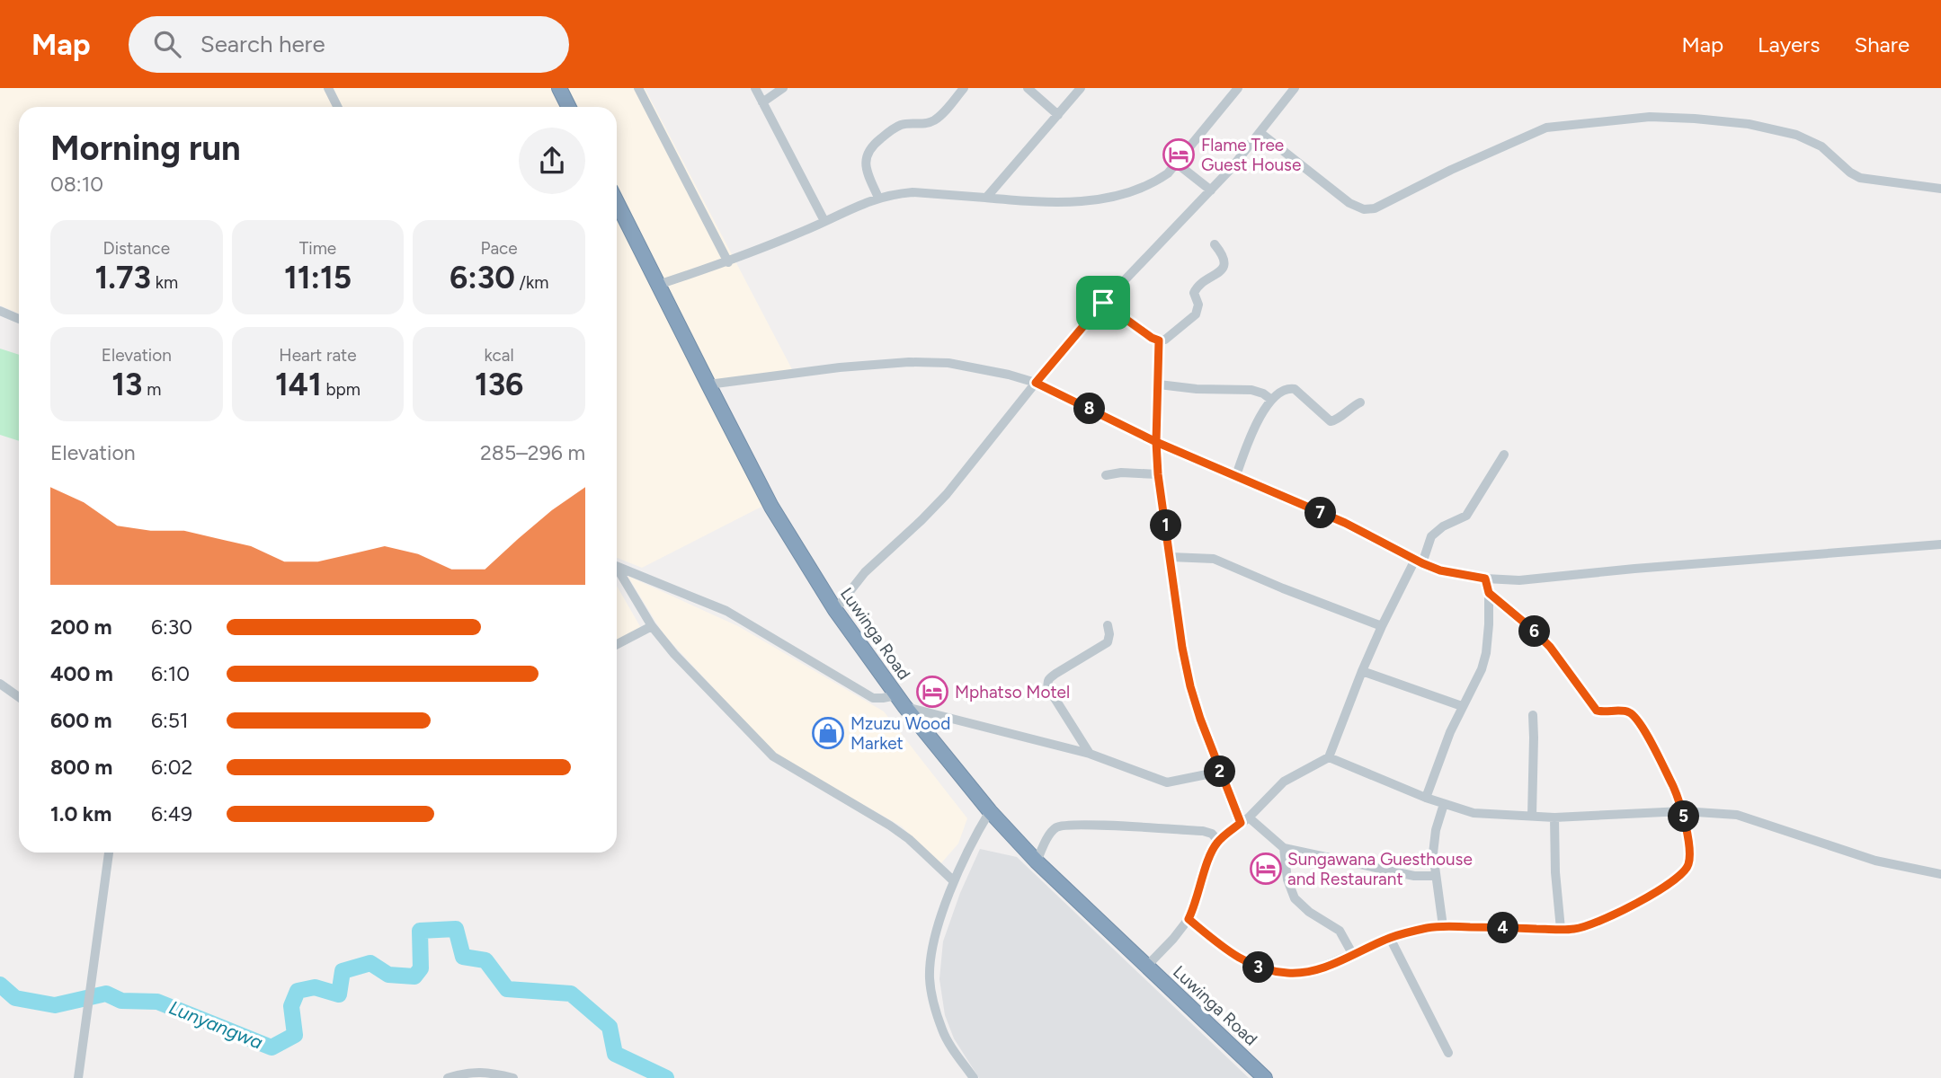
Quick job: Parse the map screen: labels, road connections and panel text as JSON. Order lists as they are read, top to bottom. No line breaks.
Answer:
{"streets":{"highway":["Luwinga Road"]},"water":["Lunyangwa"],"places":{"hotel":["Flame Tree Guest House","Mphatso Motel","Sungawana Guesthouse and Restaurant"],"shop":["Mzuzu Wood Market"]},"page":{"header":"Map","search":"Search here","nav":["Map","Layers","Share"],"heading":["Morning run","08:10"],"stats":[["Distance","1.73 km"],["Time","11:15"],["Pace","6:30 /km"],["Elevation","13 m"],["Heart rate","141 bpm"],["kcal","136"]],"pins":["8","7","1","6","2","5","4","3"],"chart":["Elevation","285–296 m"],"list":[{"name":"200 m","note":"6:30"},{"name":"400 m","note":"6:10"},{"name":"600 m","note":"6:51"},{"name":"800 m","note":"6:02"},{"name":"1.0 km","note":"6:49"}]}}
